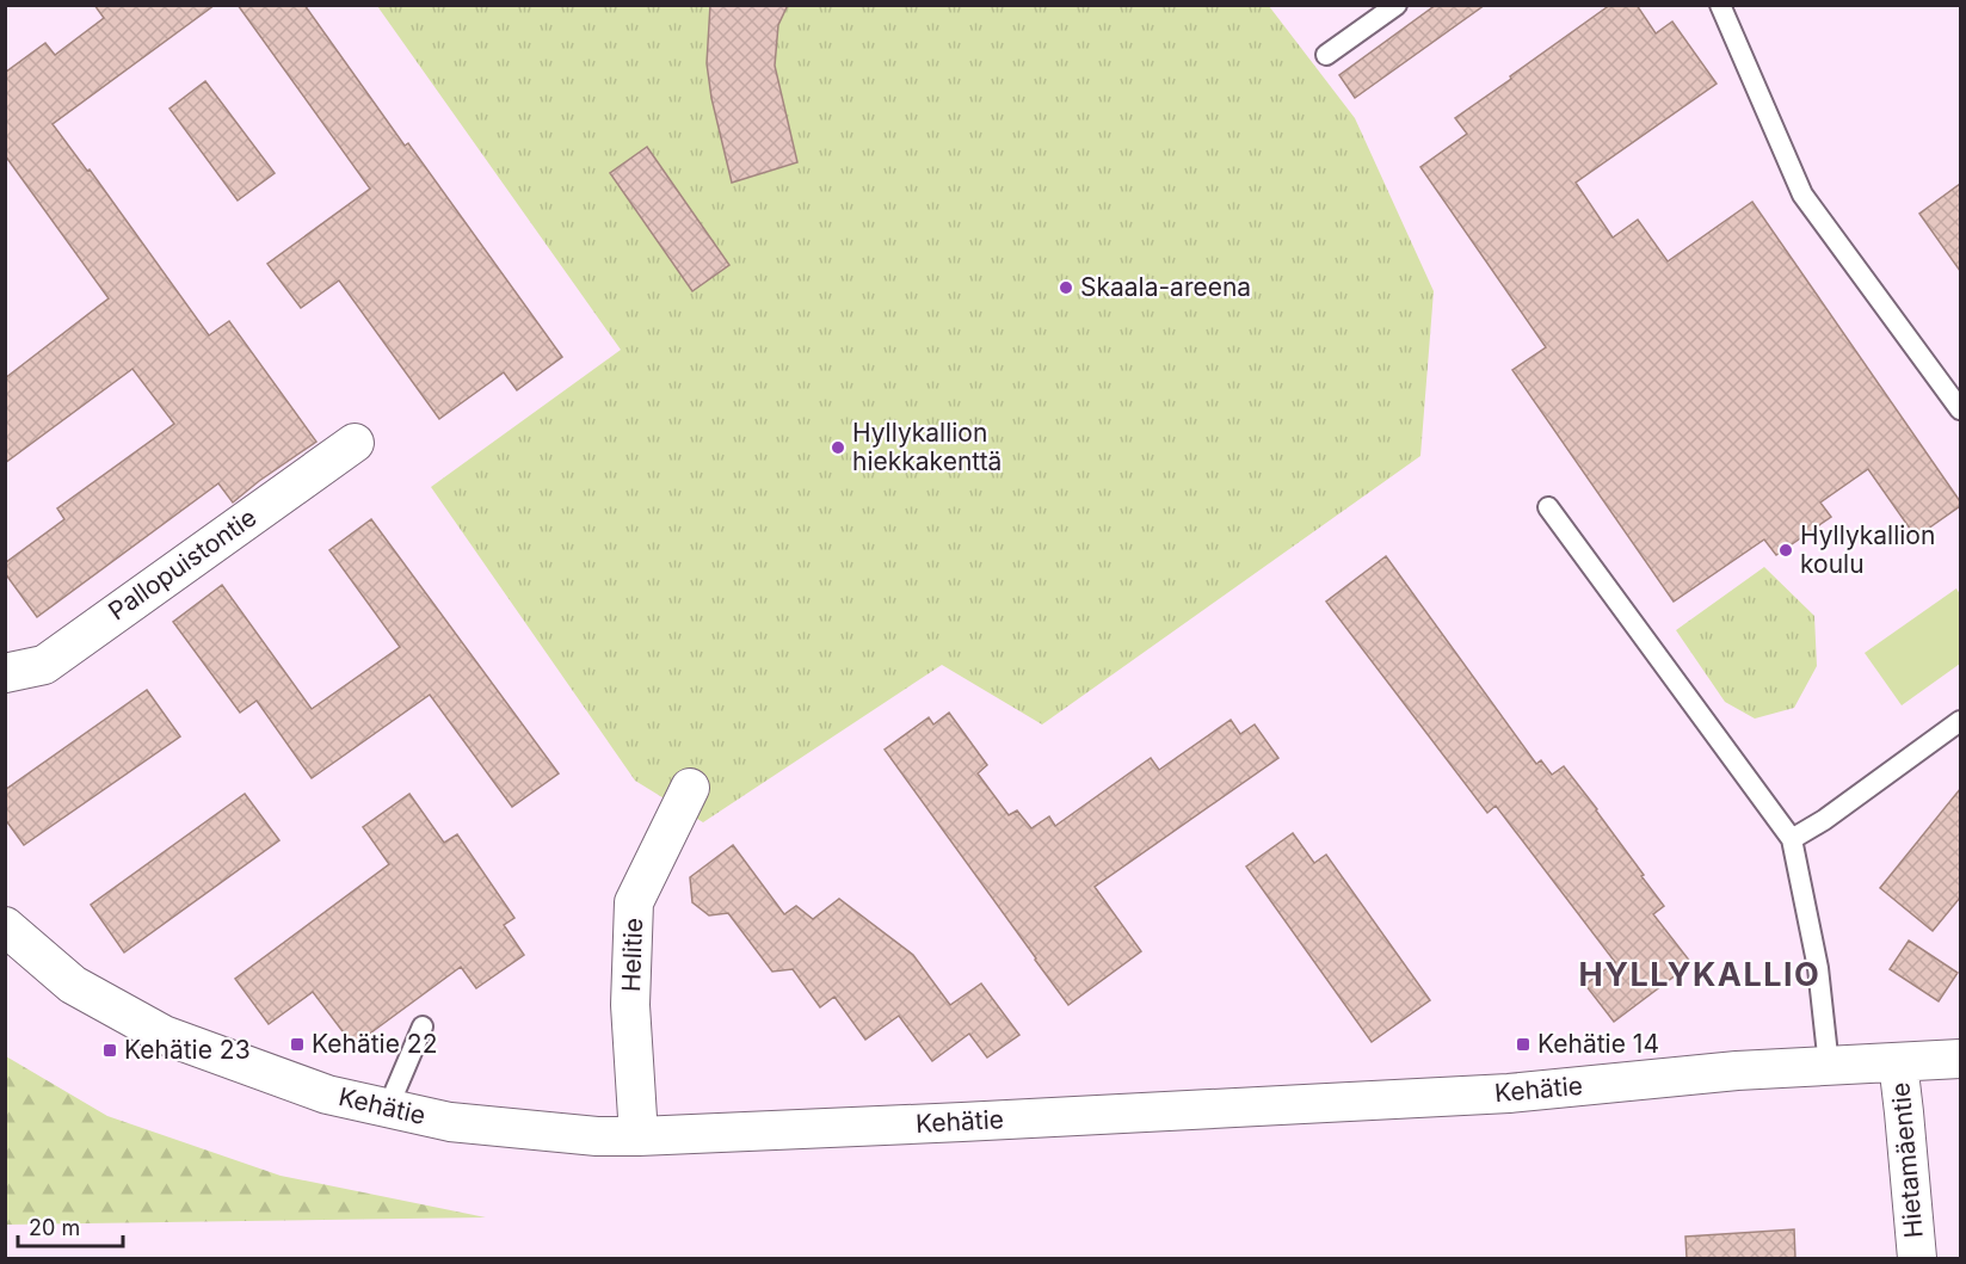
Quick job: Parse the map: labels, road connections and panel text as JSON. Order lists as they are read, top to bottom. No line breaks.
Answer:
{"streets":{"street":["Pallopuistontie","Helitie","Kehätie","Hietamäentie"]},"crossings":[["Helitie","Kehätie"],["Kehätie","Hietamäentie"]],"districts":["HYLLYKALLIO"],"places":{"other":["Skaala-areena","Hyllykallion hiekkakenttä","Hyllykallion koulu"],"transit":["Kehätie 22","Kehätie 14","Kehätie 23"]},"scale_bar":"20 m"}
